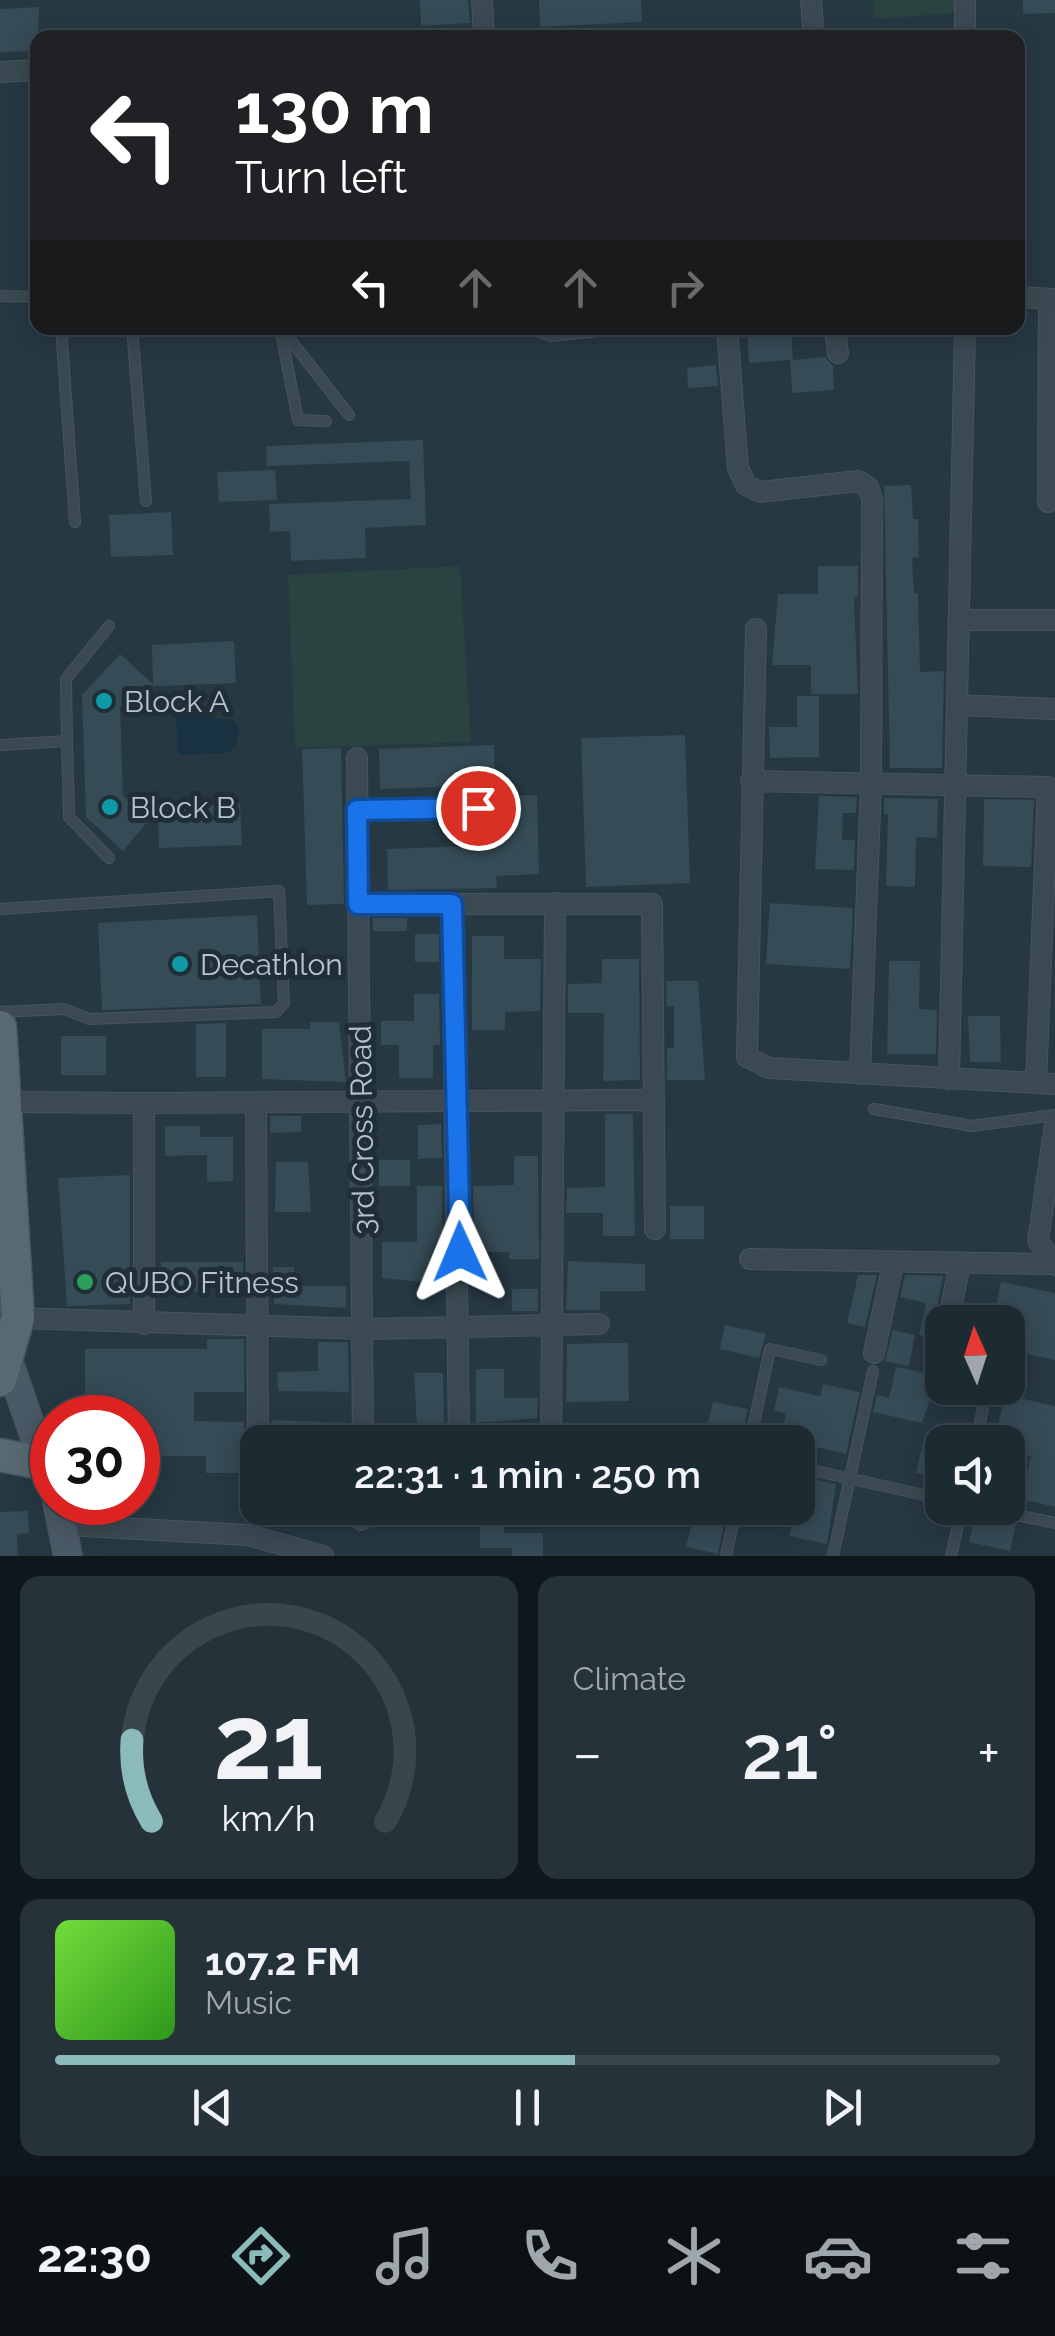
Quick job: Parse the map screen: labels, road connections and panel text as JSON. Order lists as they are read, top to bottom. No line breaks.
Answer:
{"streets":{"street":["3rd Cross Road"]},"places":["Block A","Block B","Decathlon","QUBO Fitness"],"north":"top","page":{"turn":["130 m","Turn left"],"limit":"30","trip":"22:31 · 1 min · 250 m","tile":"Climate","heat":["−","21°","+"],"song":["107.2 FM","Music"],"tabs":"22:30","gauge":["21","km/h"]}}
